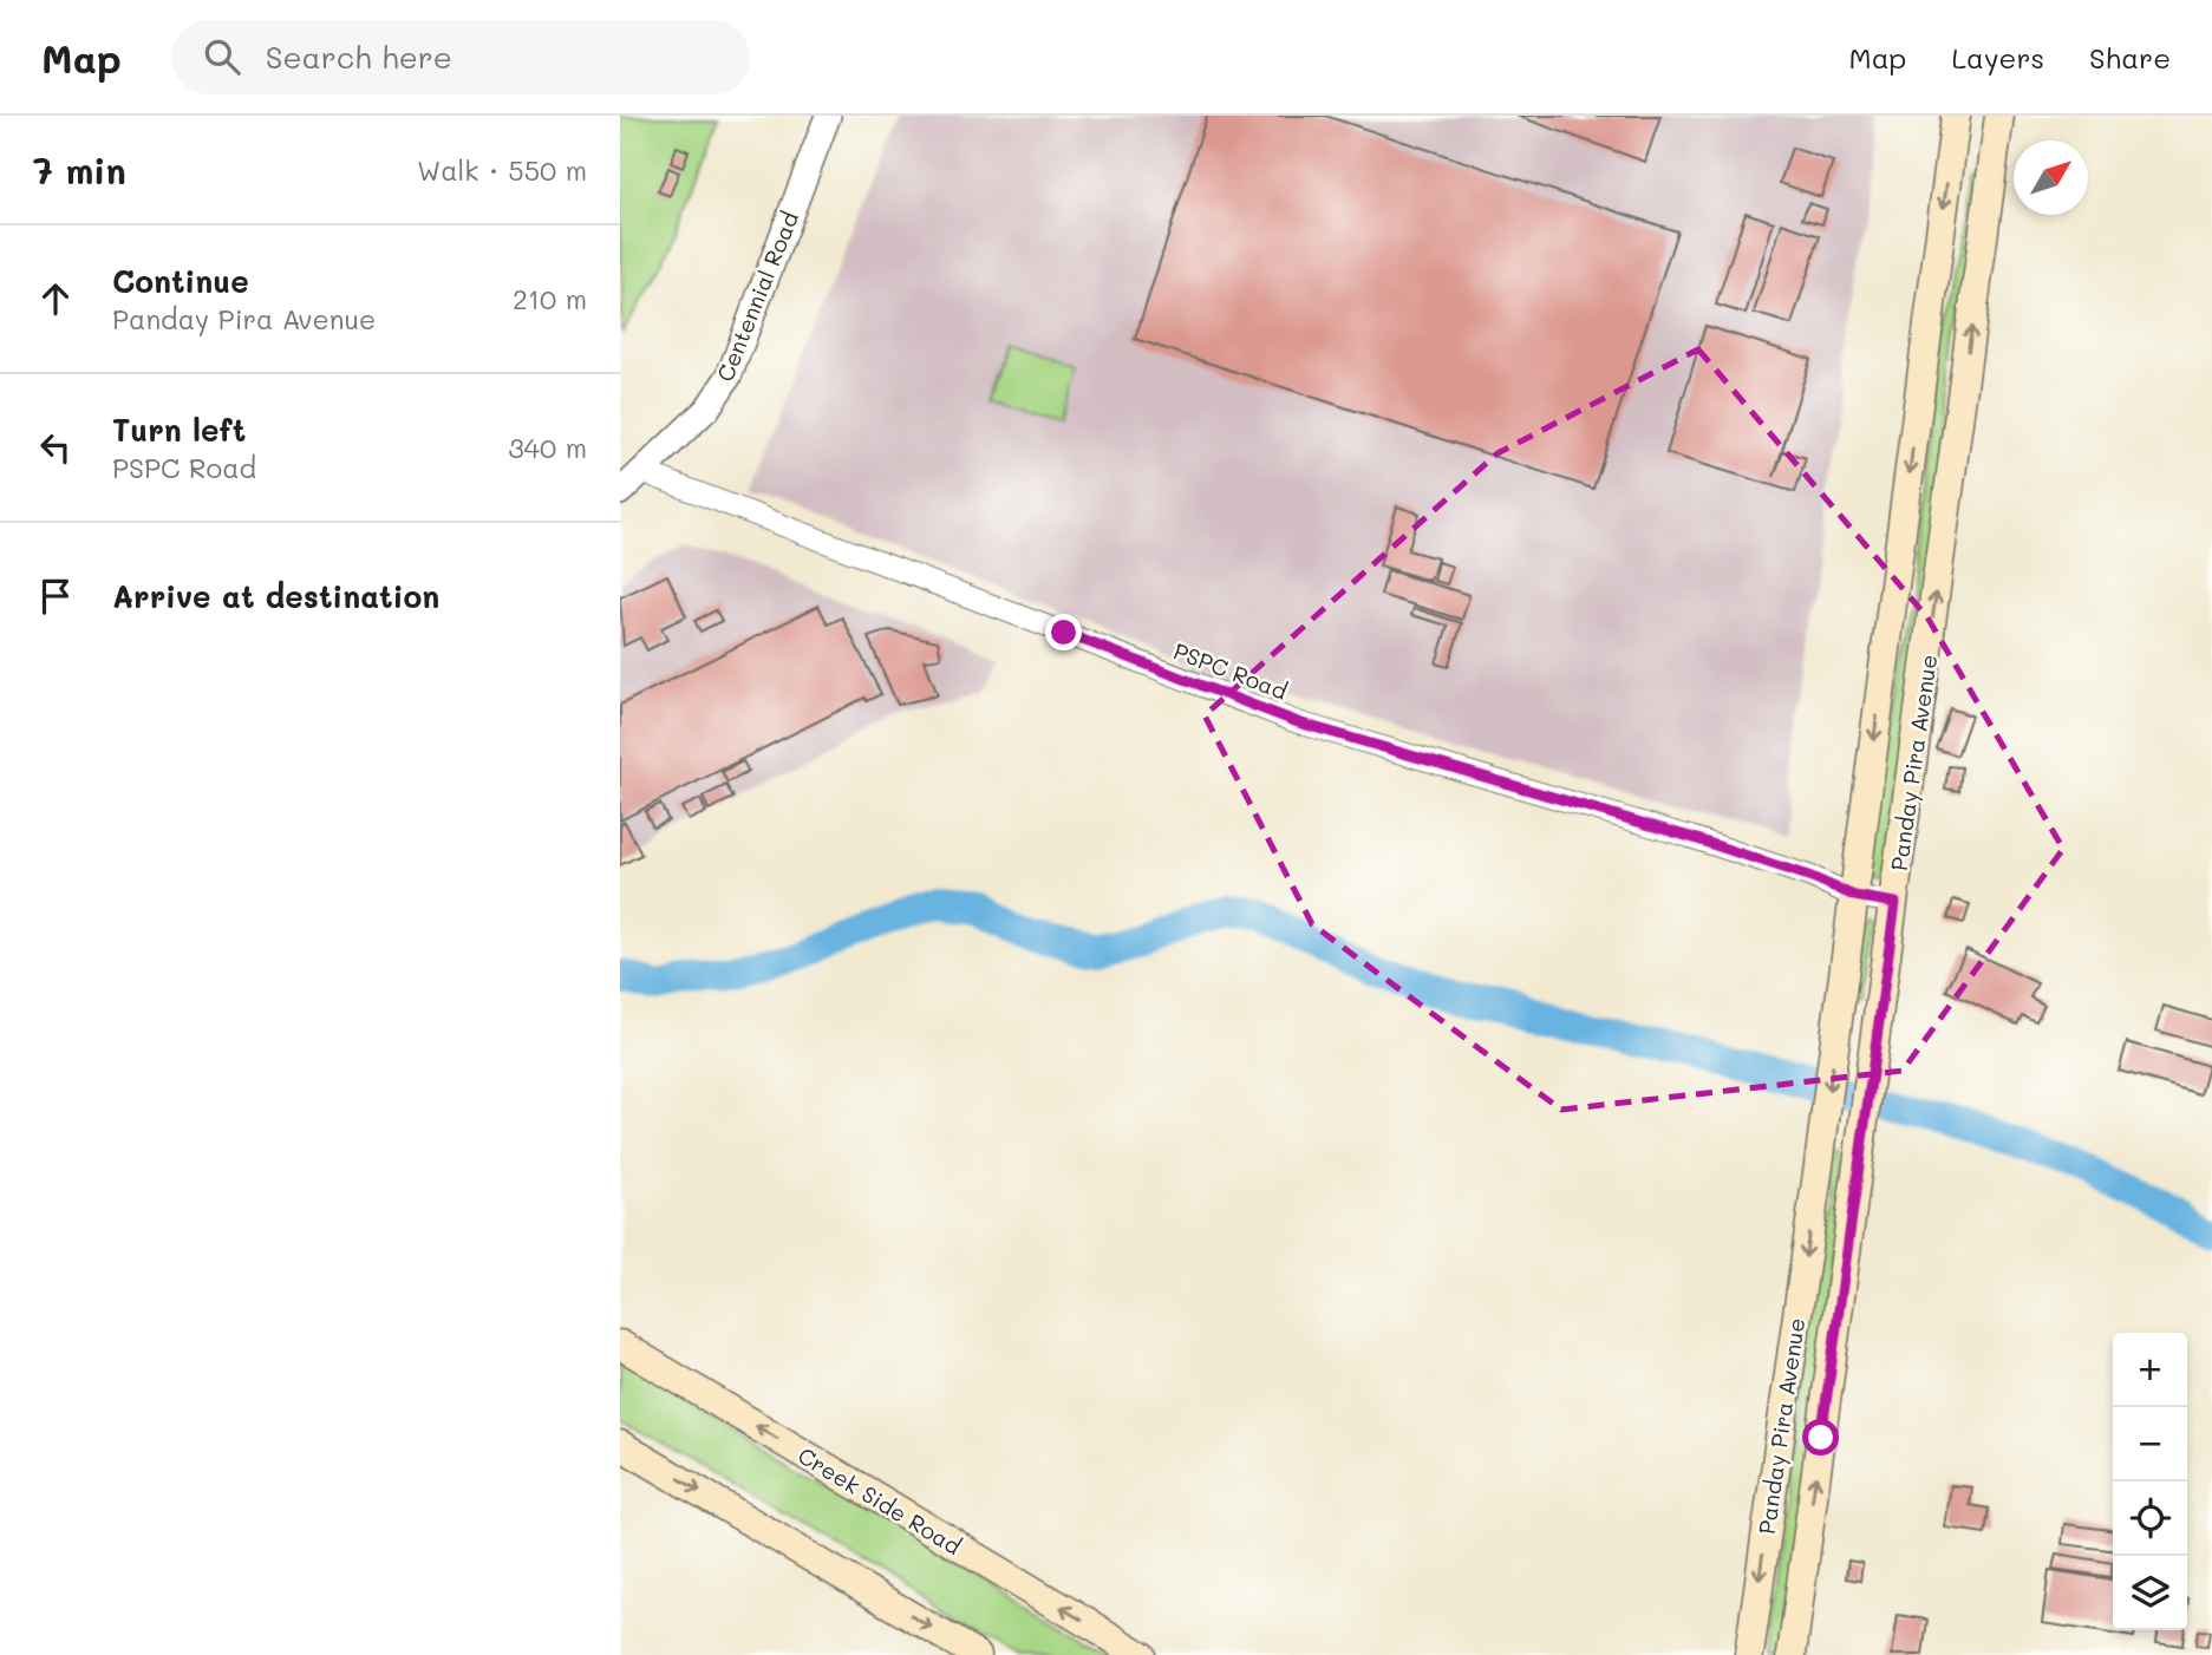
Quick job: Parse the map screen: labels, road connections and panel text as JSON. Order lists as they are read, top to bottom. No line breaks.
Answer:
{"streets":{"main road":["Panday Pira Avenue","Creek Side Road"],"street":["Centennial Road","PSPC Road"]},"crossings":[["Centennial Road","PSPC Road"],["PSPC Road","Panday Pira Avenue"]],"north":"top right","page":{"header":"Map","search":"Search here","nav":["Map","Layers","Share"],"heading":["7 min","Walk · 550 m"],"list":[["Continue","Panday Pira Avenue","210 m"],["Turn left","PSPC Road","340 m"],"Arrive at destination"],"map_buttons":["+","−"]}}
